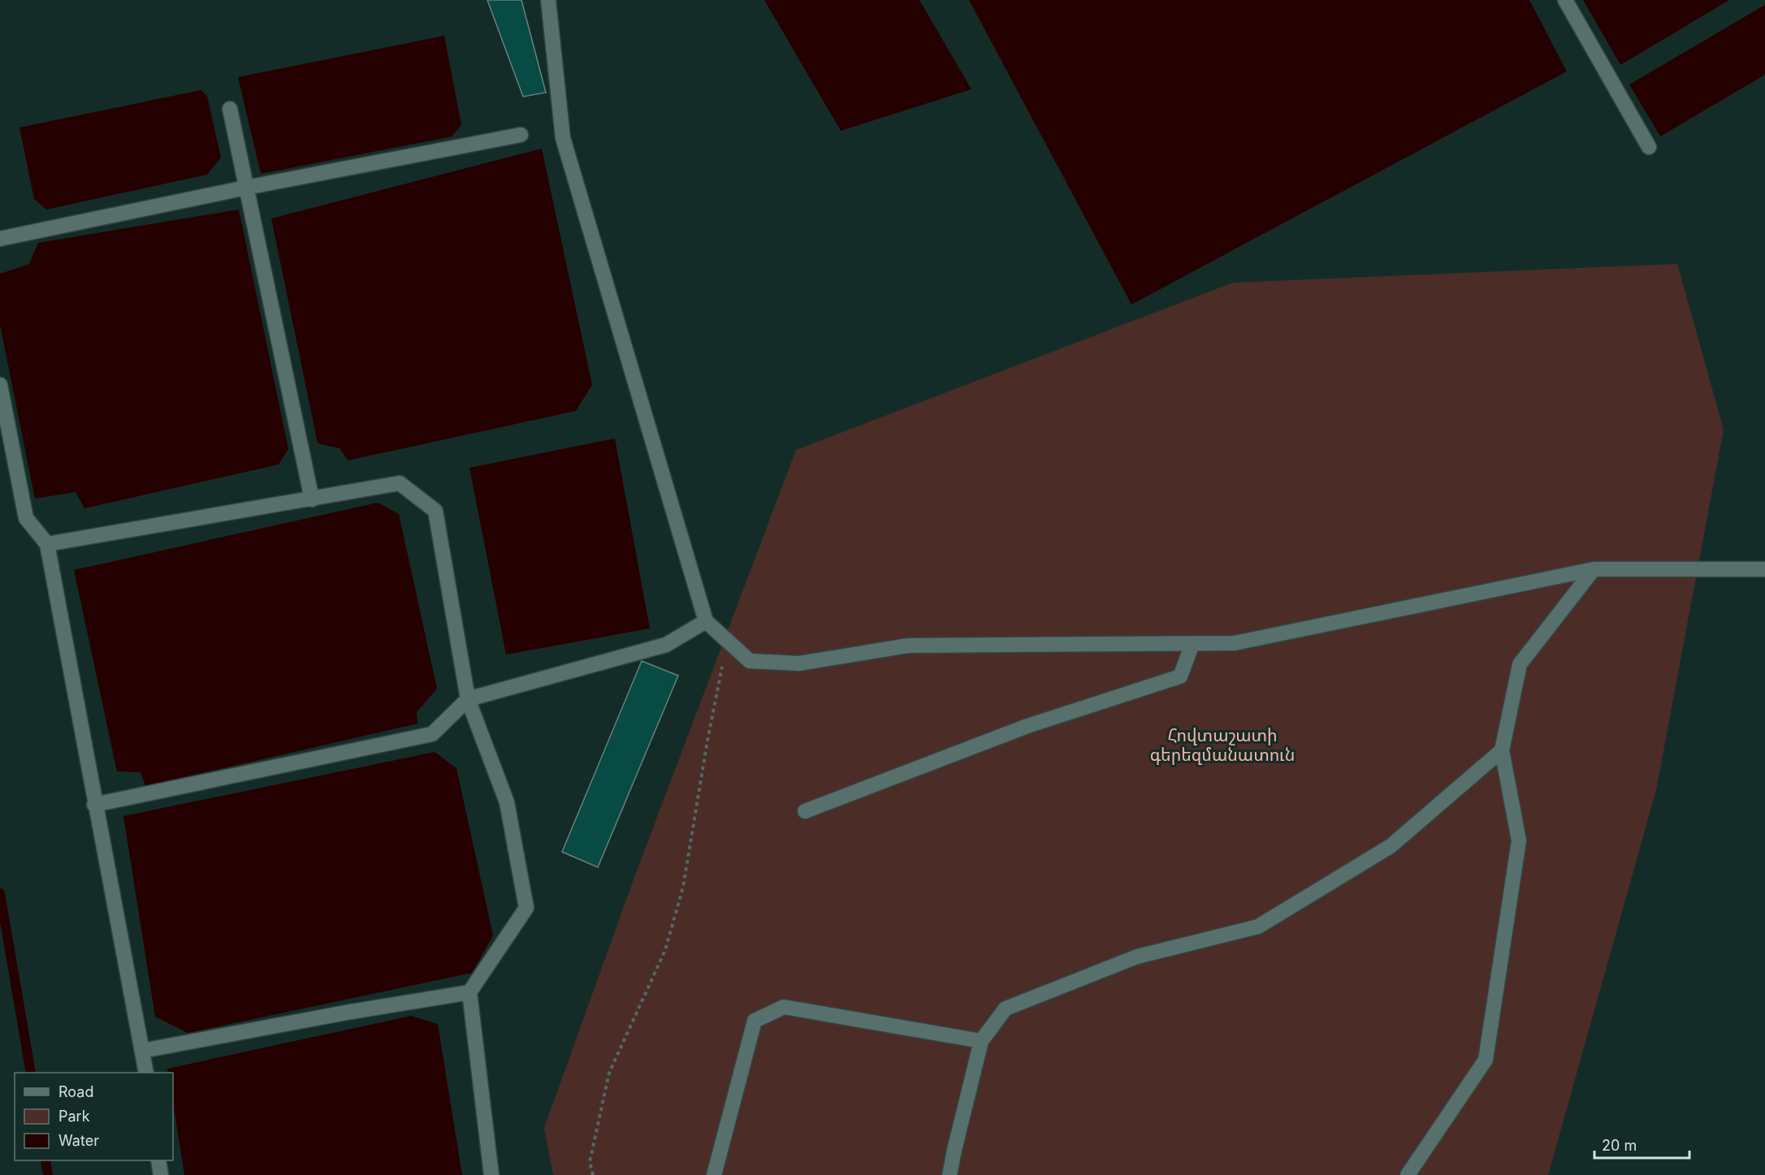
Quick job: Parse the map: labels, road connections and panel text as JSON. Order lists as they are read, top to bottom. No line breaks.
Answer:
{"parks":["Հովտաշատի գերեզմանատուն"],"legend":["Road","Park","Water"],"scale_bar":"20 m"}
